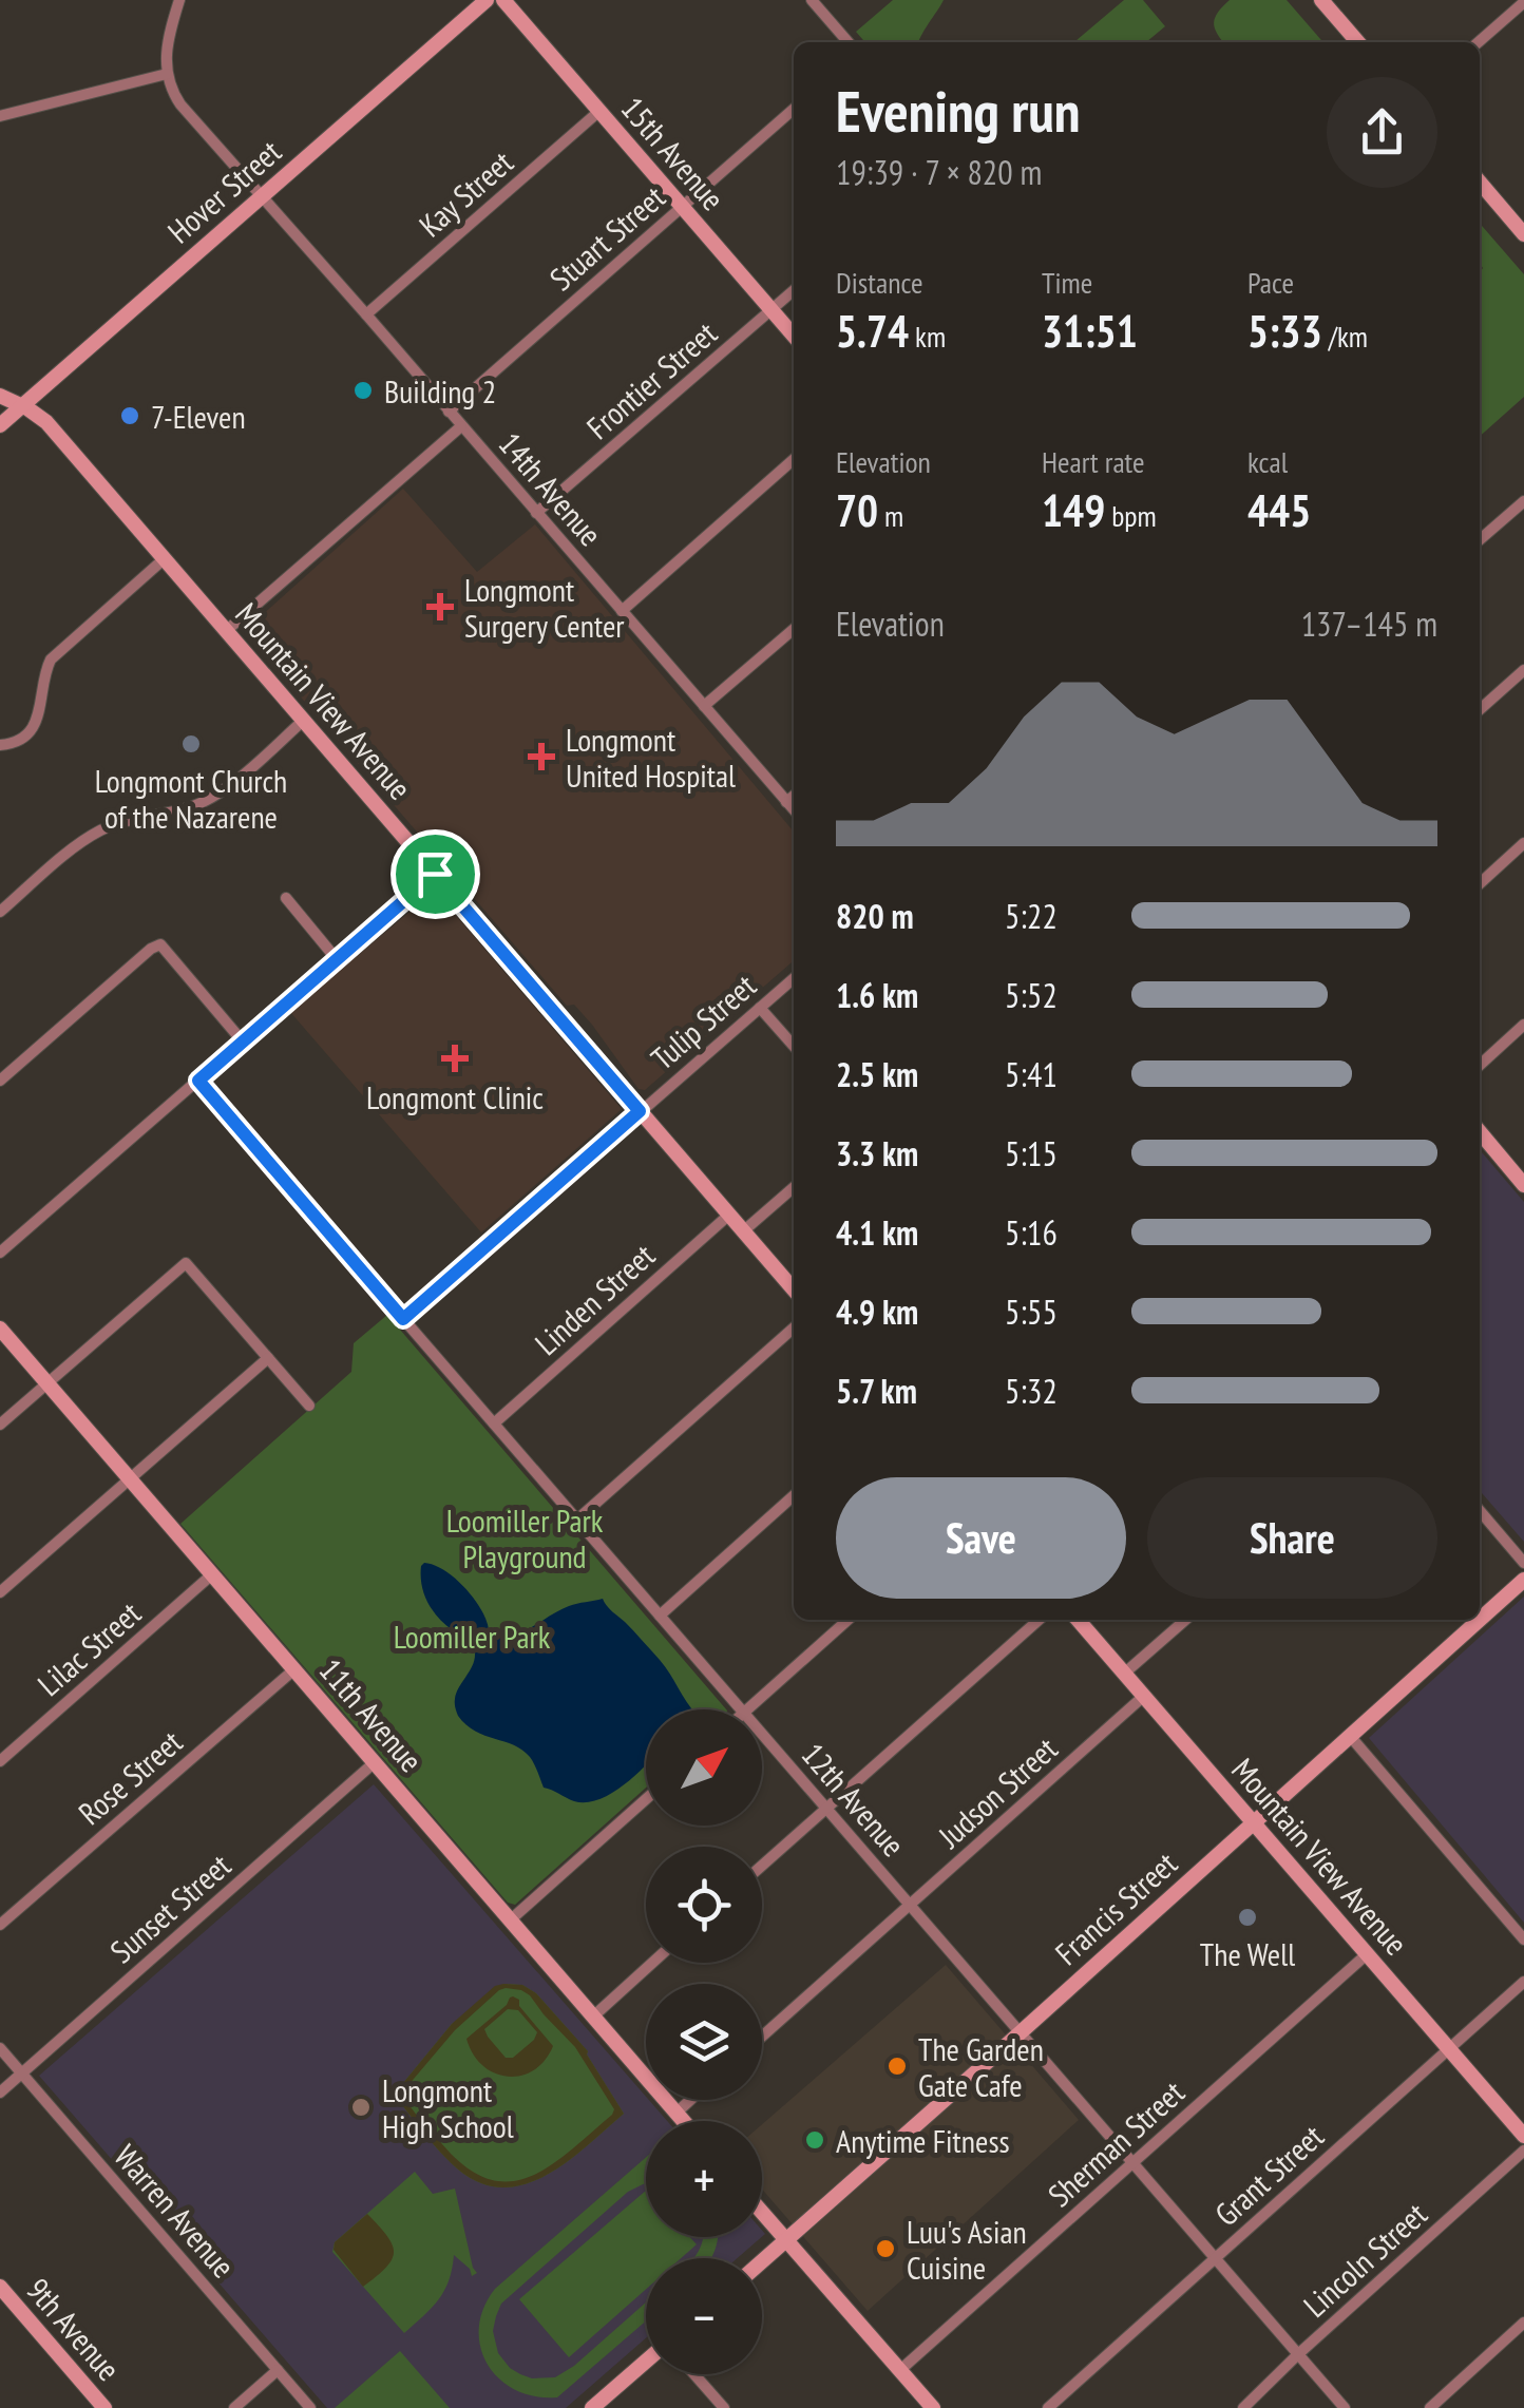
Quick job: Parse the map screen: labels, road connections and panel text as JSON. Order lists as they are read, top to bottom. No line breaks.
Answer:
{"streets":{"street":["15th Avenue","Hover Street","Kay Street","Stuart Street","Frontier Street","14th Avenue","Mountain View Avenue","Tulip Street","Linden Street","Lilac Street","11th Avenue","Rose Street","Judson Street","12th Avenue","Sunset Street","Francis Street","Sherman Street","Grant Street","Warren Avenue","Lincoln Street","9th Avenue"]},"crossings":[["15th Avenue","Kay Street"],["15th Avenue","Stuart Street"],["15th Avenue","Frontier Street"],["Hover Street","14th Avenue"],["Hover Street","Mountain View Avenue"],["Kay Street","14th Avenue"],["Stuart Street","14th Avenue"],["Frontier Street","14th Avenue"],["Mountain View Avenue","Tulip Street"],["Mountain View Avenue","Linden Street"],["Mountain View Avenue","Judson Street"],["Mountain View Avenue","Francis Street"],["Mountain View Avenue","Sherman Street"],["Mountain View Avenue","Grant Street"],["Tulip Street","12th Avenue"],["Linden Street","12th Avenue"],["Lilac Street","11th Avenue"],["11th Avenue","Rose Street"],["11th Avenue","Sunset Street"],["Judson Street","12th Avenue"],["12th Avenue","Francis Street"],["12th Avenue","Sherman Street"],["12th Avenue","Grant Street"],["12th Avenue","Lincoln Street"],["Sunset Street","Warren Avenue"]],"parks":["Loomiller Park Playground","Loomiller Park"],"places":{"other":["Building 2","7-Eleven","Longmont Church of the Nazarene","The Well","The Garden Gate Cafe","Longmont High School","Anytime Fitness","Luu's Asian Cuisine"],"health":["Longmont Surgery Center","Longmont United Hospital","Longmont Clinic"]},"north":"top right","page":{"heading":["Evening run","19:39 · 7 × 820 m"],"stats":[["Distance","5.74 km"],["Time","31:51"],["Pace","5:33 /km"],["Elevation","70 m"],["Heart rate","149 bpm"],["kcal","445"]],"chart":["Elevation","137–145 m"],"list":[{"name":"820 m","note":"5:22"},{"name":"1.6 km","note":"5:52"},{"name":"2.5 km","note":"5:41"},{"name":"3.3 km","note":"5:15"},{"name":"4.1 km","note":"5:16"},{"name":"4.9 km","note":"5:55"},{"name":"5.7 km","note":"5:32"}],"buttons":["Save","Share"],"map_buttons":["+","−"]}}
